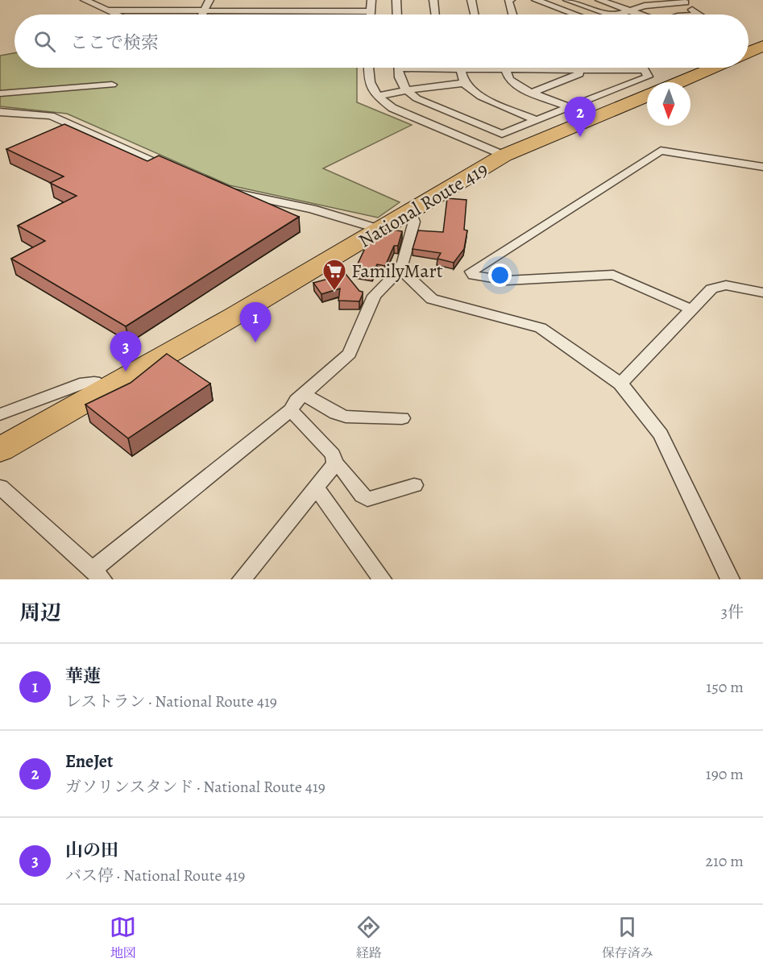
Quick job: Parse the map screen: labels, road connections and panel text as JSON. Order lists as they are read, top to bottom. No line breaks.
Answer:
{"streets":{"highway":["National Route 419"]},"places":{"supermarket":["FamilyMart"]},"north":"bottom","page":{"search":"ここで検索","pins":["2","1","3"],"heading":["周辺","3件"],"list":[{"mark":"1","name":"華蓮","note":"レストラン · National Route 419","value":"150 m"},{"mark":"2","name":"EneJet","note":"ガソリンスタンド · National Route 419","value":"190 m"},{"mark":"3","name":"山の田","note":"バス停 · National Route 419","value":"210 m"}],"nav":["地図","経路","保存済み"]}}
